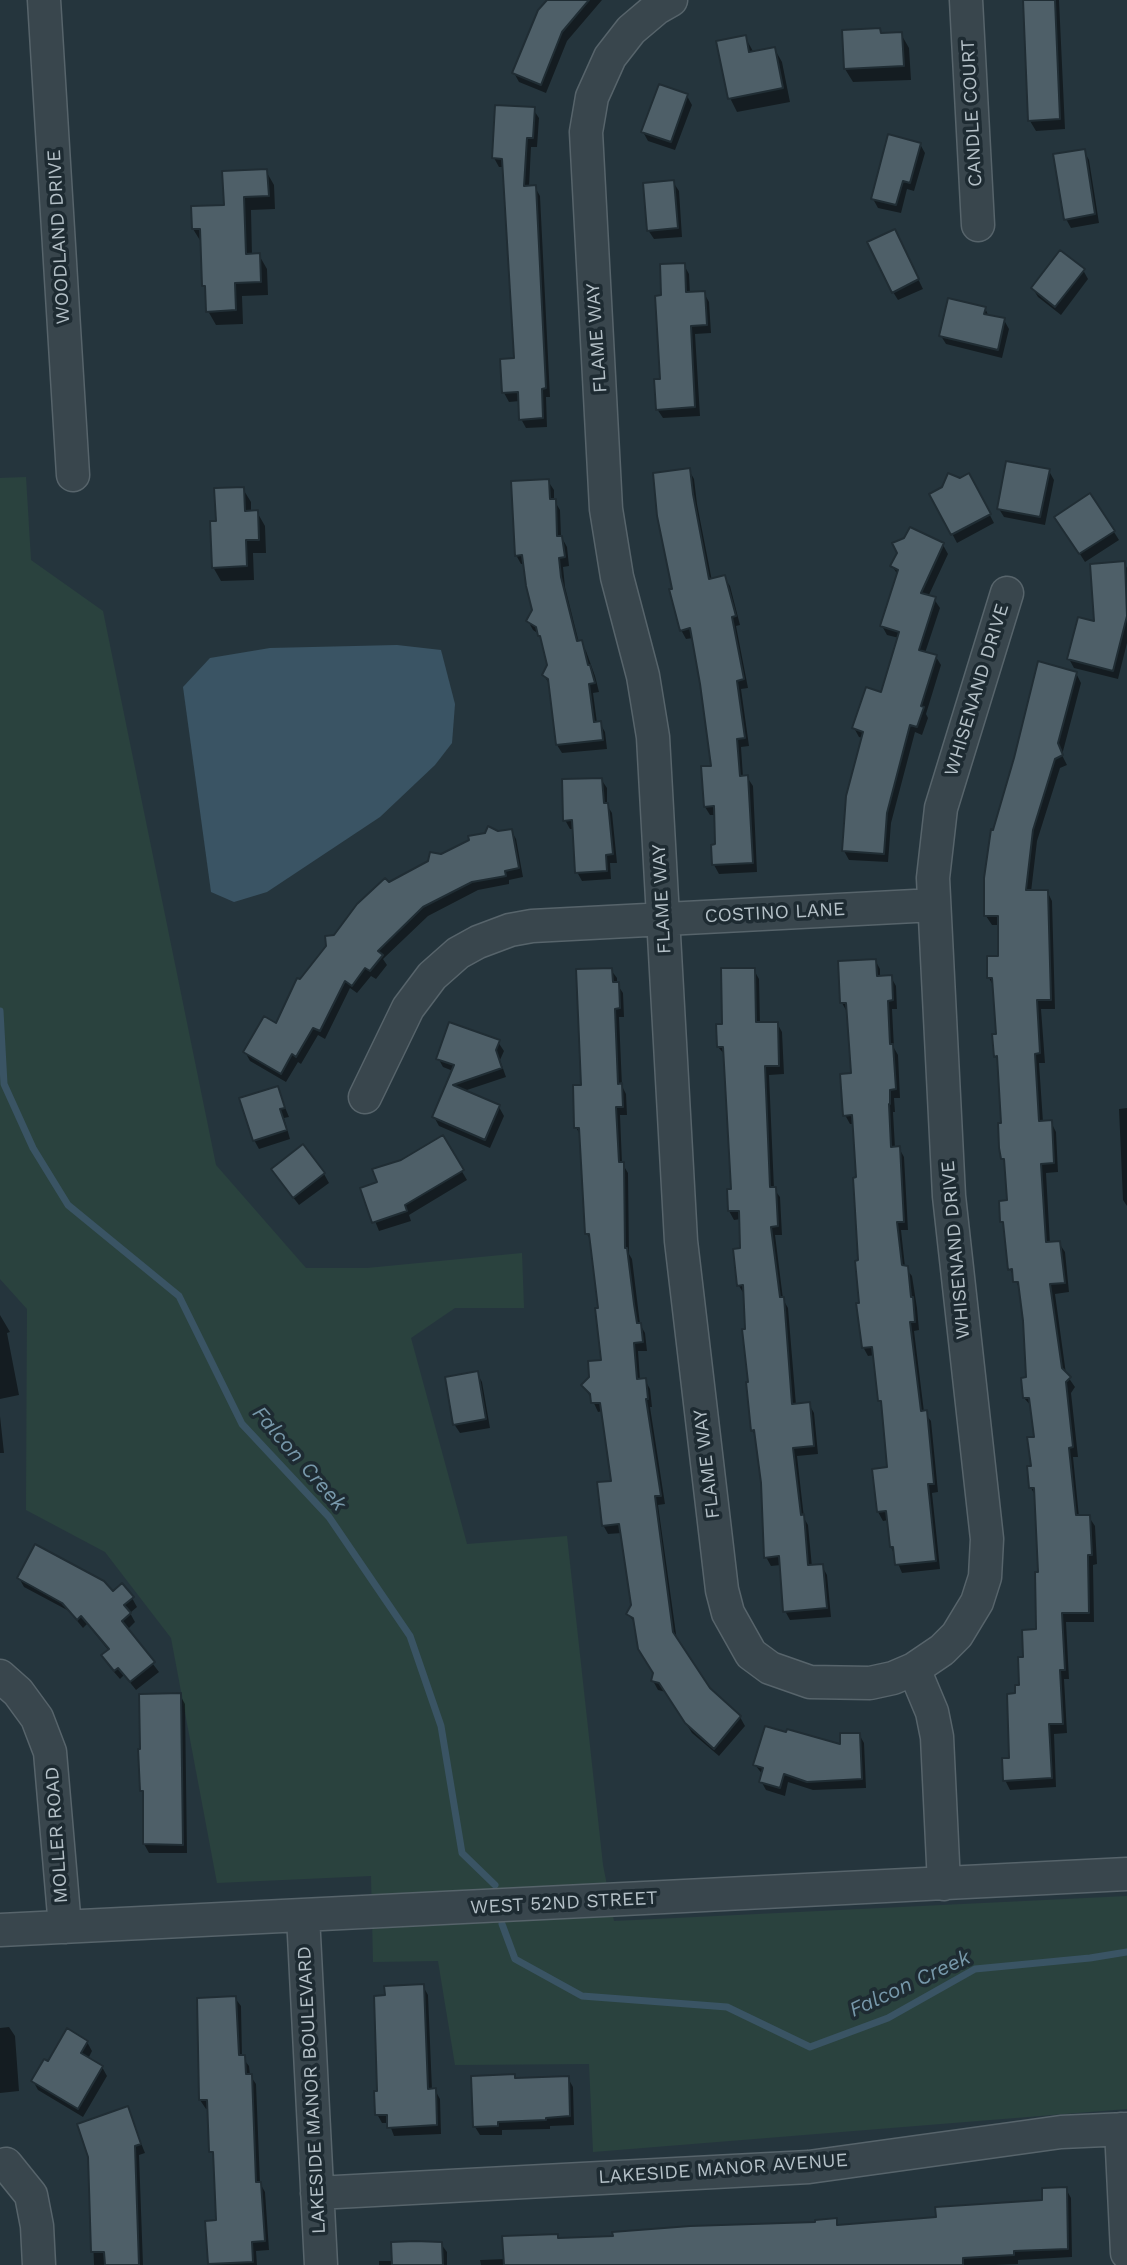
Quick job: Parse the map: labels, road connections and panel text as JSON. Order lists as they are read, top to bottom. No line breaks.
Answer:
{"streets":{"street":["CANDLE COURT","WOODLAND DRIVE","FLAME WAY","WHISENAND DRIVE","COSTINO LANE","MOLLER ROAD","WEST 52ND STREET","LAKESIDE MANOR BOULEVARD","LAKESIDE MANOR AVENUE"]},"crossings":[["FLAME WAY","WHISENAND DRIVE"],["FLAME WAY","COSTINO LANE"],["WHISENAND DRIVE","COSTINO LANE"],["MOLLER ROAD","WEST 52ND STREET"],["WEST 52ND STREET","LAKESIDE MANOR BOULEVARD"],["LAKESIDE MANOR BOULEVARD","LAKESIDE MANOR AVENUE"]],"water":["Falcon Creek"]}
